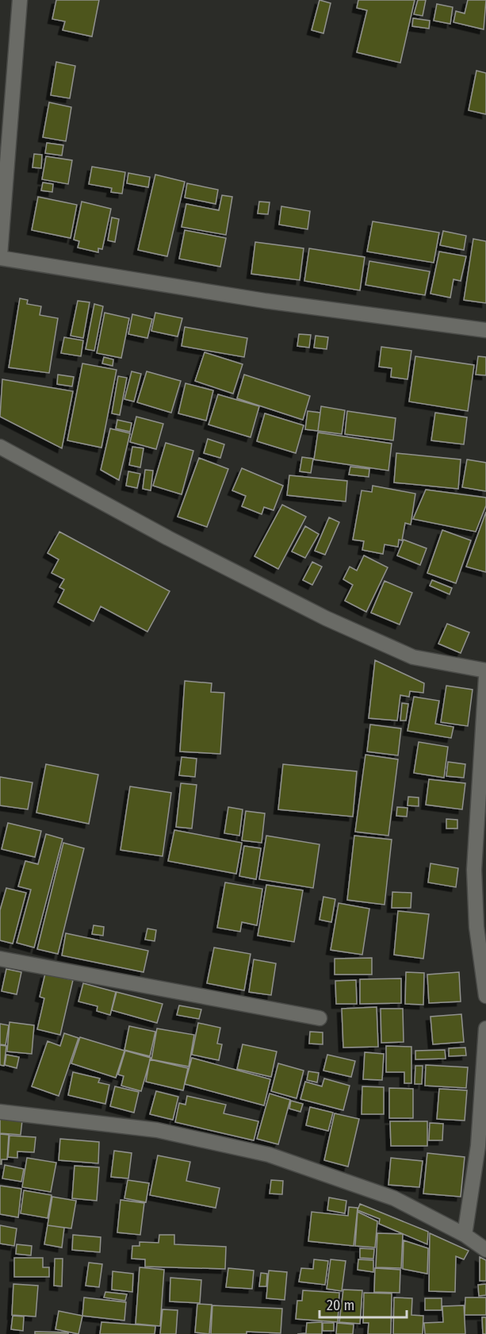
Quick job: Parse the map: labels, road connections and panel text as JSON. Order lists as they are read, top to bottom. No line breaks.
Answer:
{"scale_bar":"20 m"}
